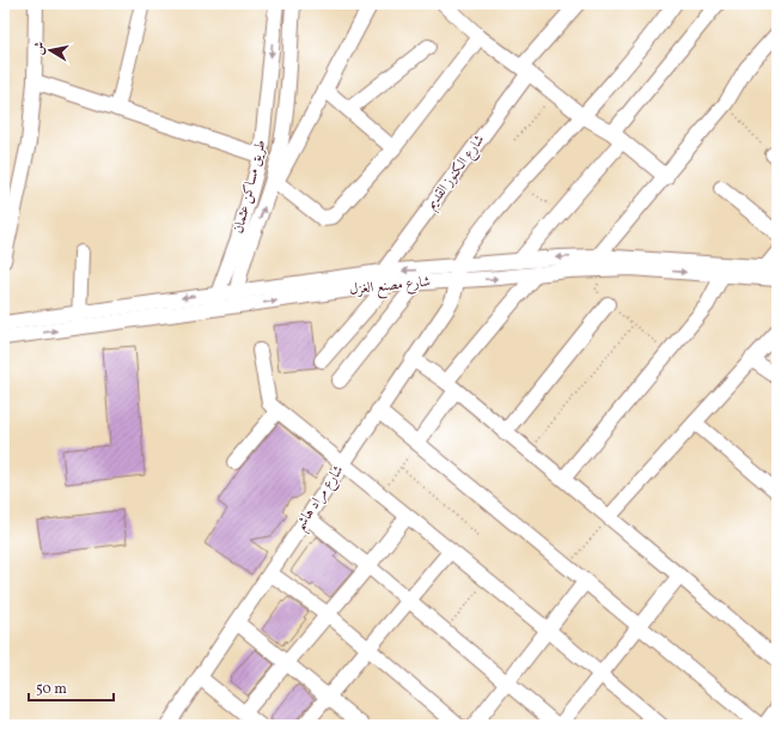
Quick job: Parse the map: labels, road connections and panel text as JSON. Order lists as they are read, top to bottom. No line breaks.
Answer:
{"streets":{"street":["شارع الكنوز القديم","طريق مساكن عثمان","شارع مصنع الغزل","شارع مراد هاشم"]},"crossings":[["شارع الكنوز القديم","شارع مصنع الغزل"],["طريق مساكن عثمان","شارع مصنع الغزل"],["شارع مصنع الغزل","شارع مراد هاشم"]],"scale_bar":"50 m","north":"left"}
